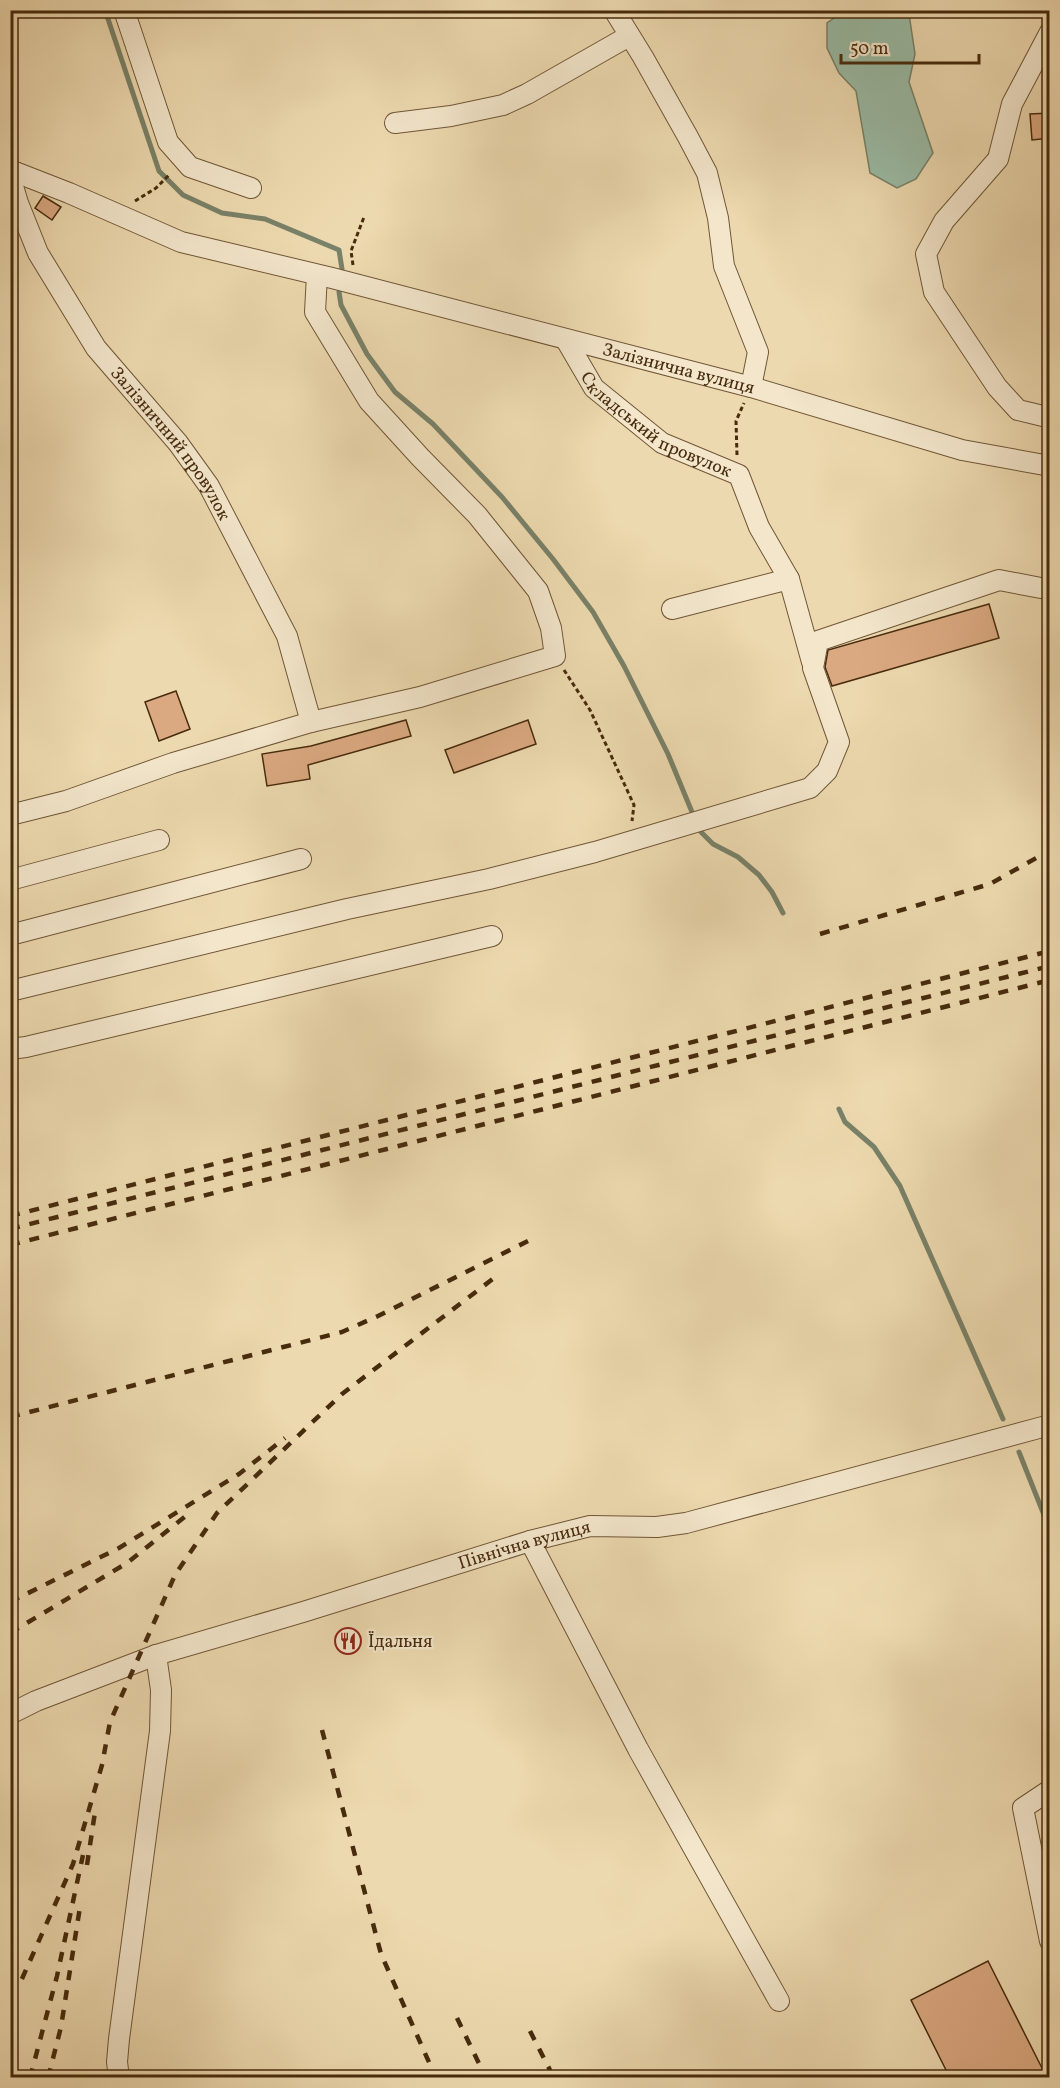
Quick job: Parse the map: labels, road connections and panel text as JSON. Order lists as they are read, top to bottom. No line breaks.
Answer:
{"streets":{"street":["Залізнична вулиця","Складський провулок","Залізничний провулок","Північна вулиця"]},"crossings":[["Залізнична вулиця","Складський провулок"]],"places":{"restaurant":["Їдальня"]},"scale_bar":"50 m"}
